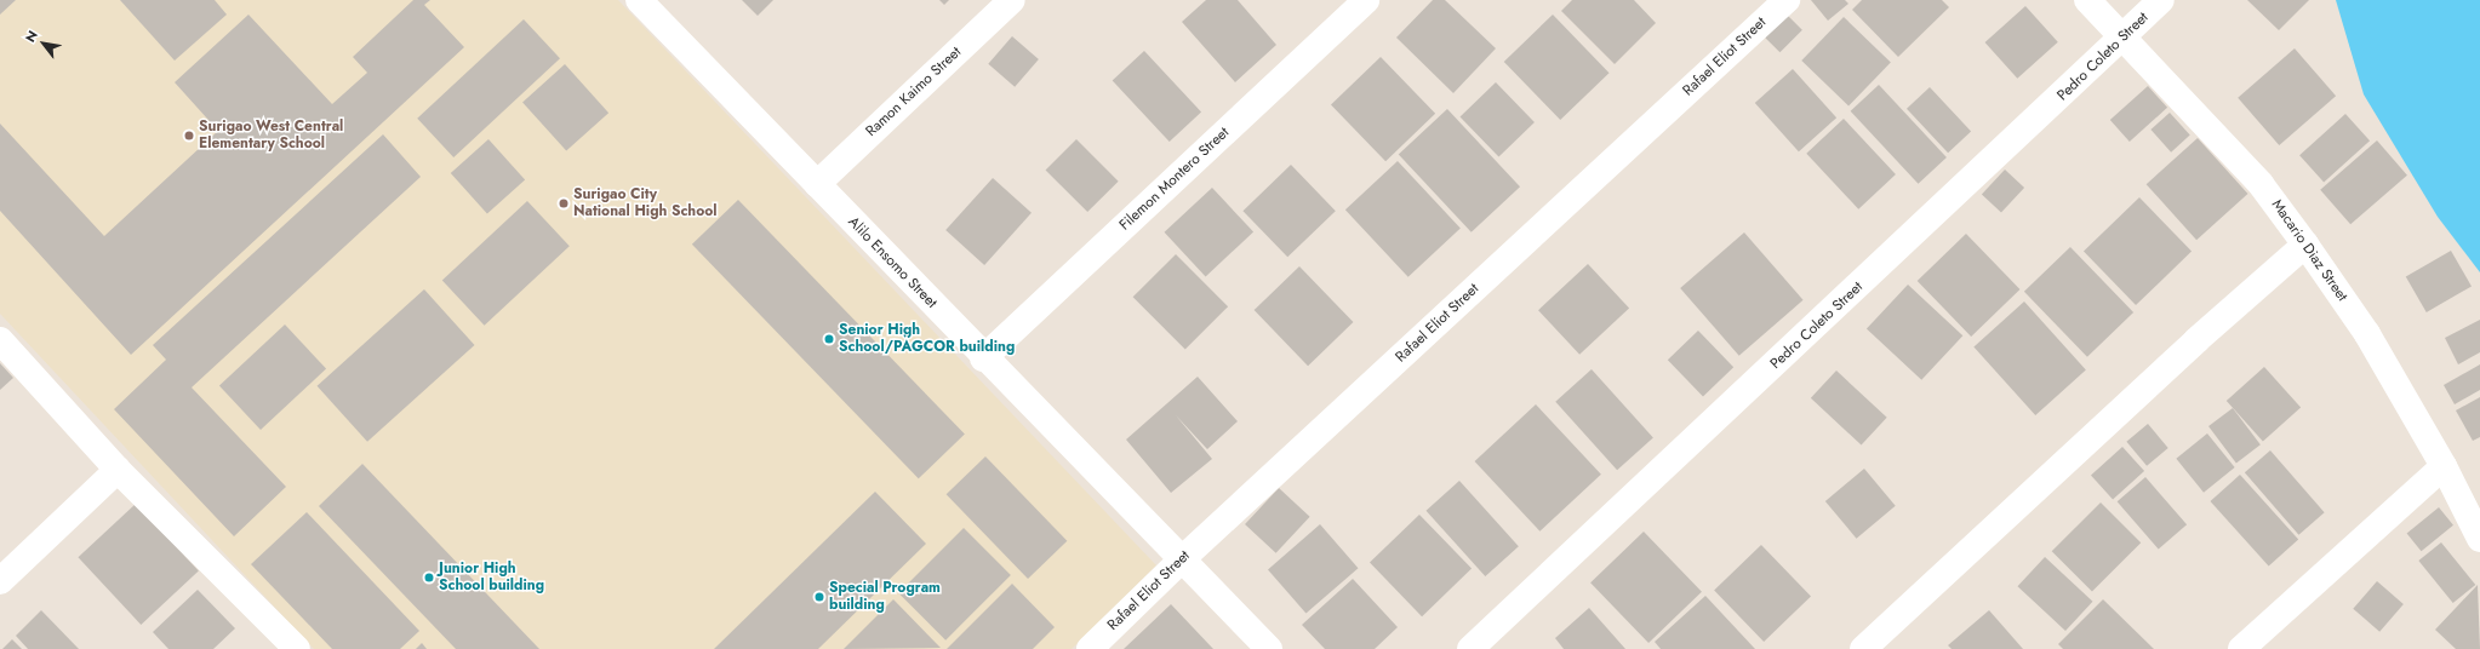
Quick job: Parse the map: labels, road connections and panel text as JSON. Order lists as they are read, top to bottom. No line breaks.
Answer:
{"streets":{"street":["Rafael Eliot Street","Pedro Coleto Street","Ramon Kaimo Street","Filemon Montero Street","Macario Diaz Street","Alilo Ensomo Street"]},"crossings":[["Rafael Eliot Street","Alilo Ensomo Street"],["Pedro Coleto Street","Macario Diaz Street"],["Ramon Kaimo Street","Alilo Ensomo Street"],["Filemon Montero Street","Alilo Ensomo Street"]],"places":["Surigao West Central Elementary School","Surigao City National High School","Senior High School/PAGCOR building","Junior High School building","Special Program building"],"north":"top left"}
